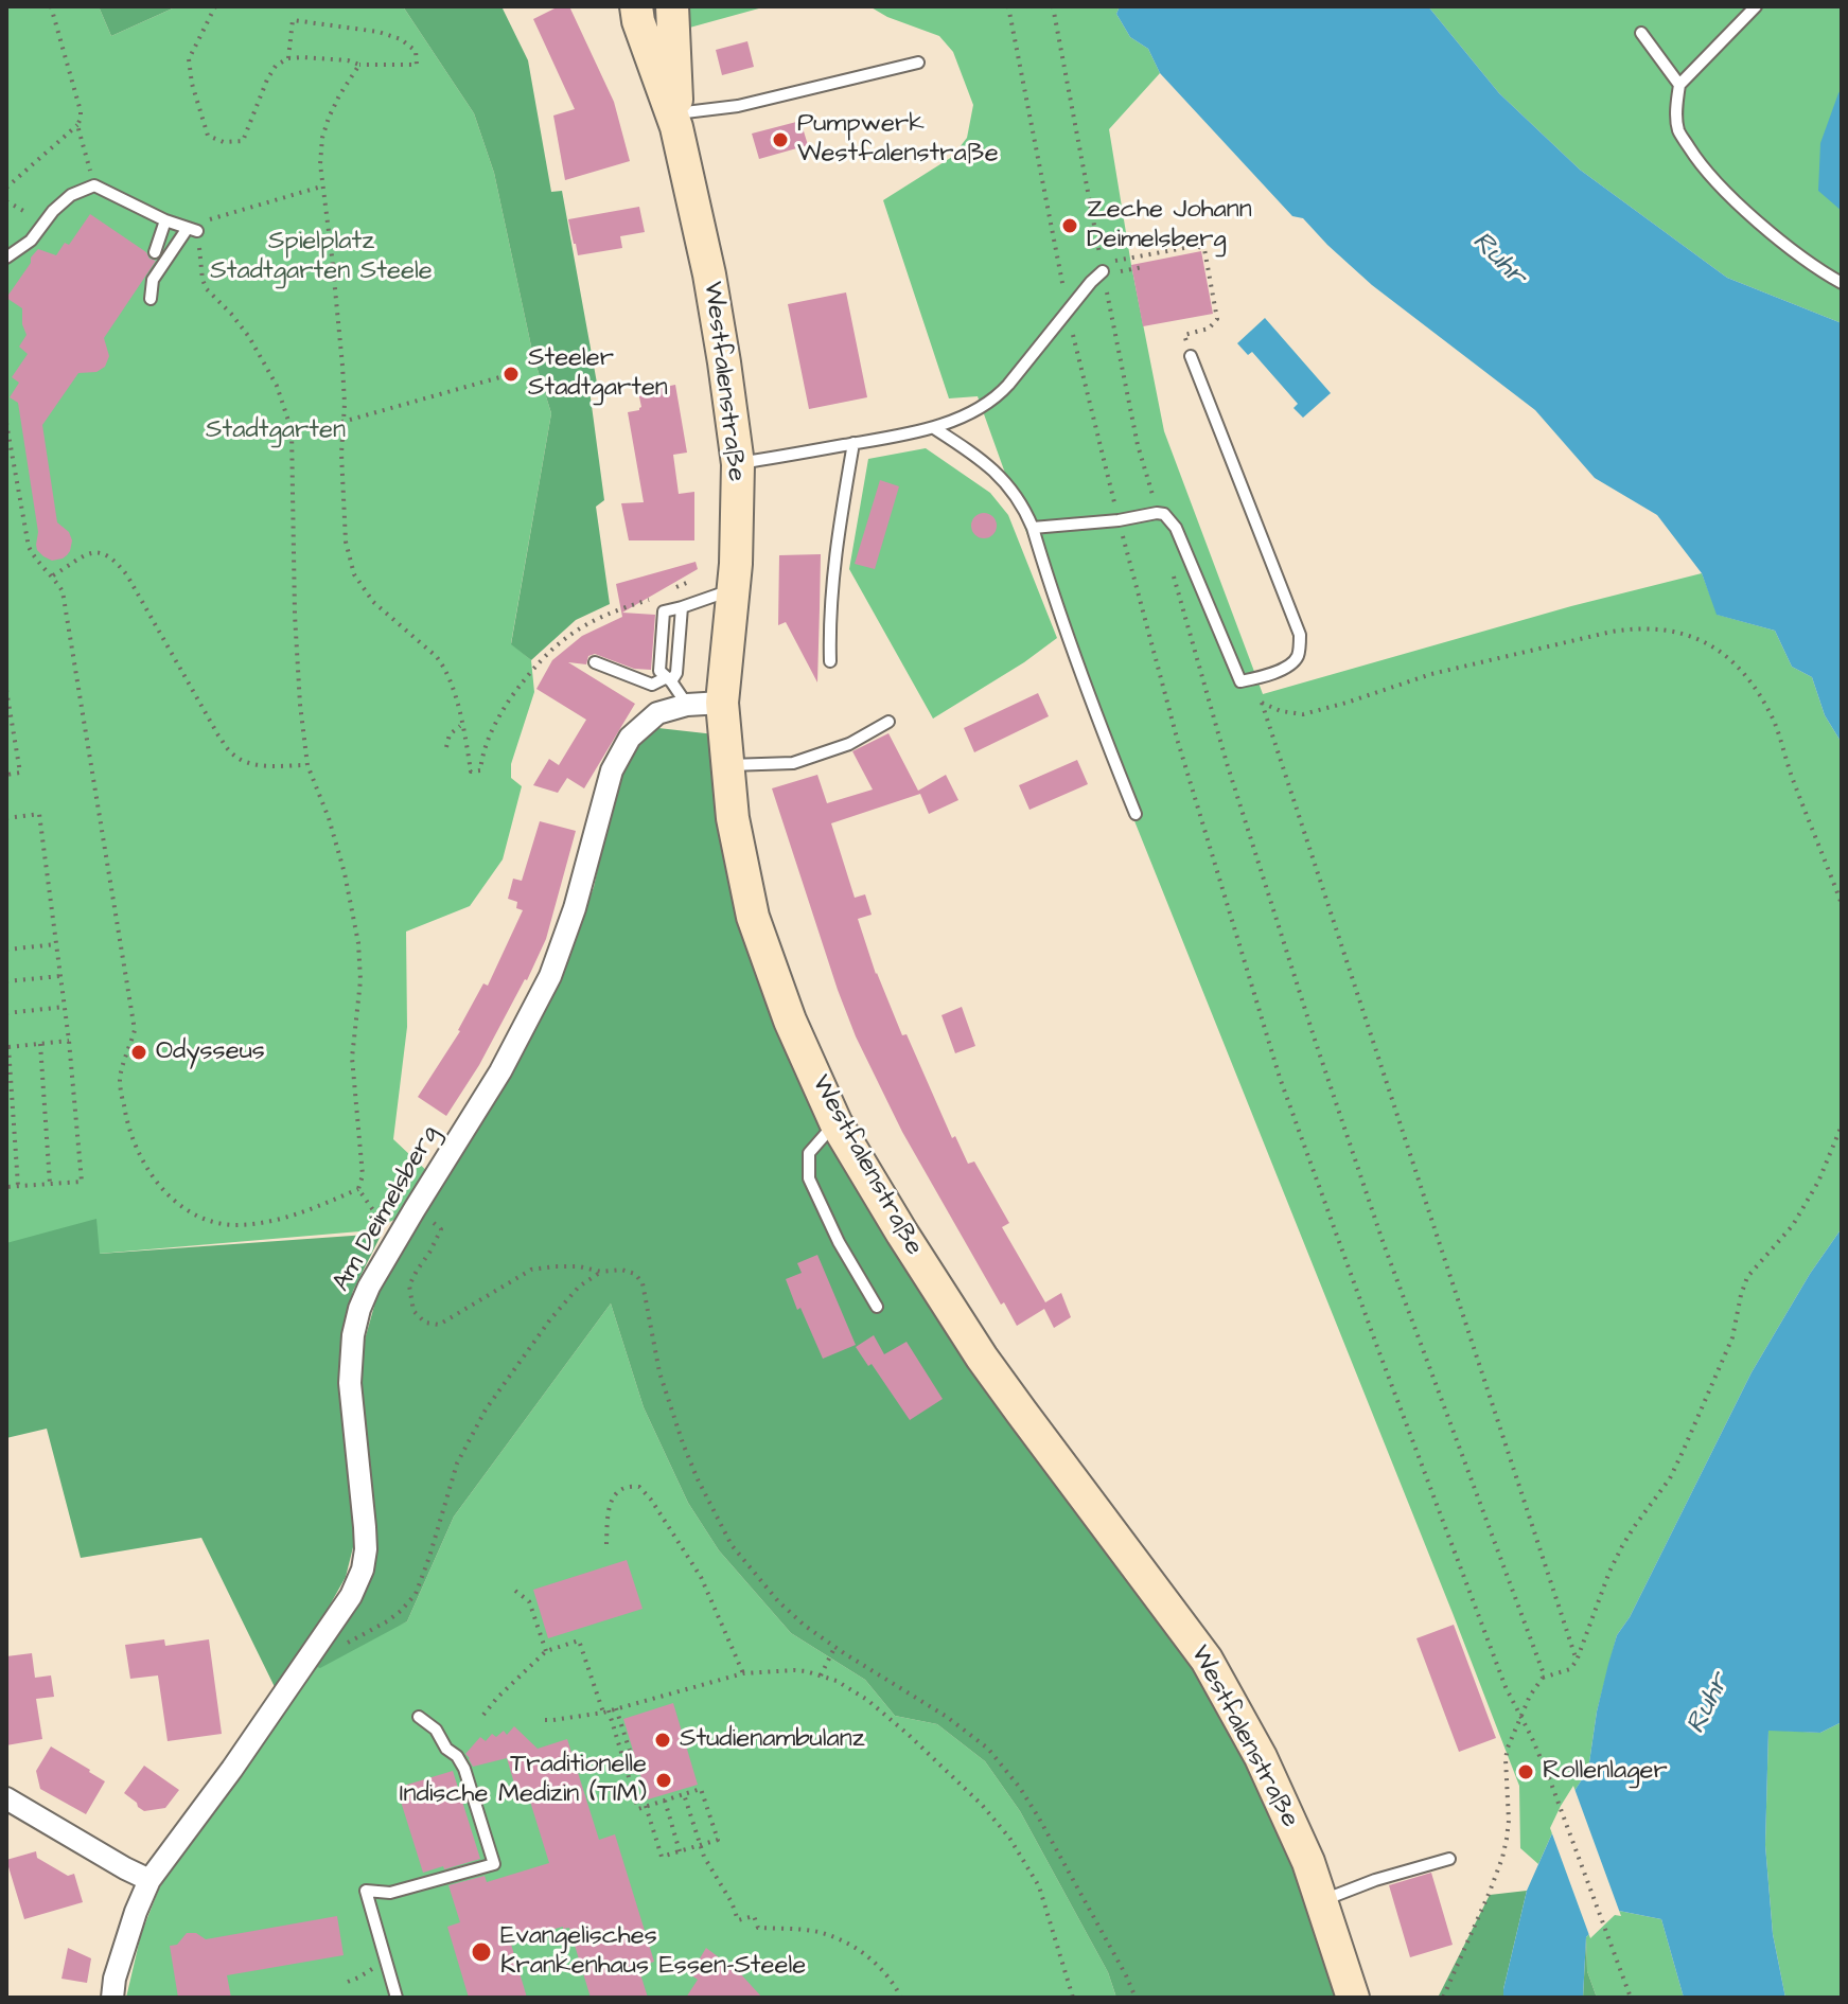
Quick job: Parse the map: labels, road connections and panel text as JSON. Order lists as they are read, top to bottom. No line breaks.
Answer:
{"streets":{"main road":["Westfalenstraße"],"street":["Am Deimelsberg"]},"crossings":[["Westfalenstraße","Am Deimelsberg"]],"water":["Ruhr"],"parks":["Spielplatz Stadtgarten Steele","Stadtgarten"],"places":["Pumpwerk Westfalenstraße","Zeche Johann Deimelsberg","Steeler Stadtgarten","Odysseus","Studienambulanz","Rollenlager","Traditionelle Indische Medizin (TIM)","Evangelisches Krankenhaus Essen-Steele"]}
